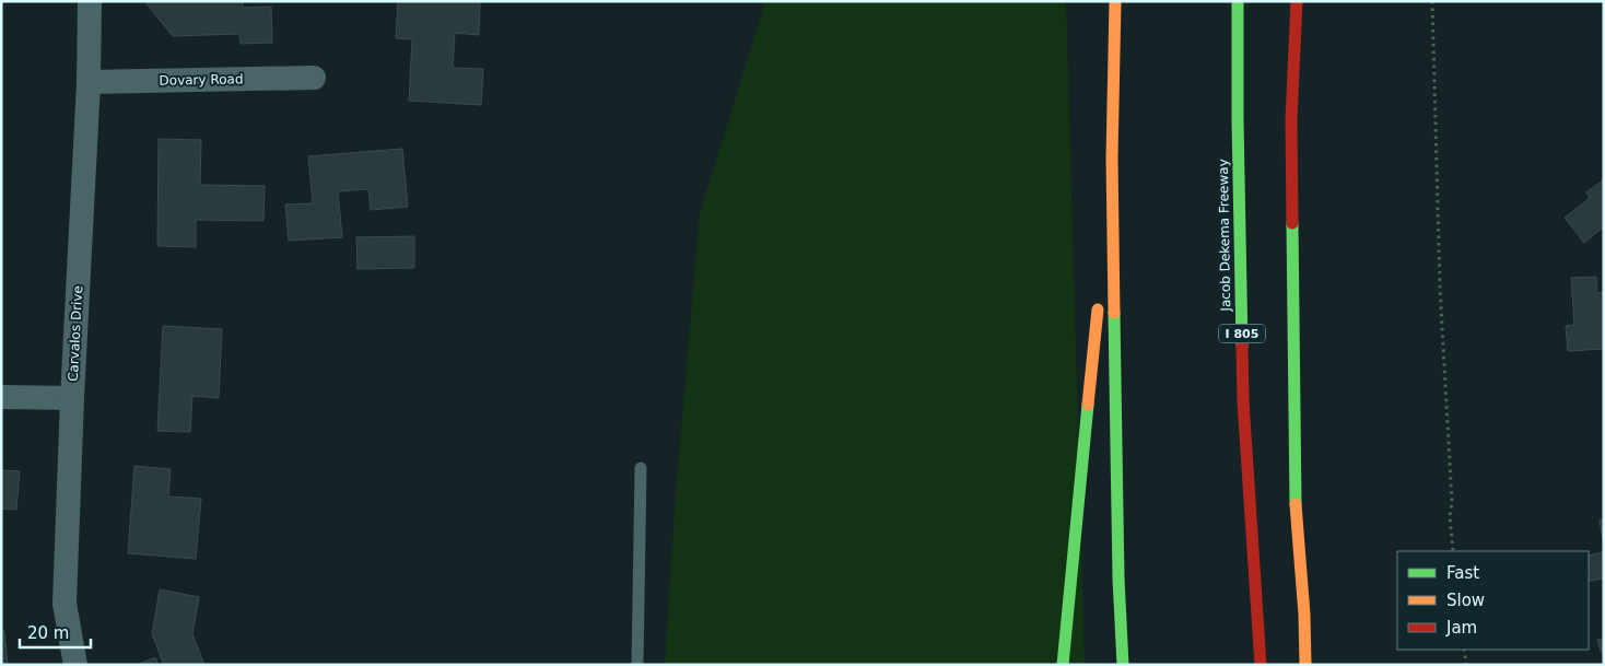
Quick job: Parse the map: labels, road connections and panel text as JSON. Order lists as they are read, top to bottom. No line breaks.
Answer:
{"streets":{"highway":["Jacob Dekema Freeway","I 805"],"street":["Dovary Road","Carvalos Drive"]},"crossings":[["Dovary Road","Carvalos Drive"]],"legend":["Fast","Slow","Jam"],"scale_bar":"20 m"}
